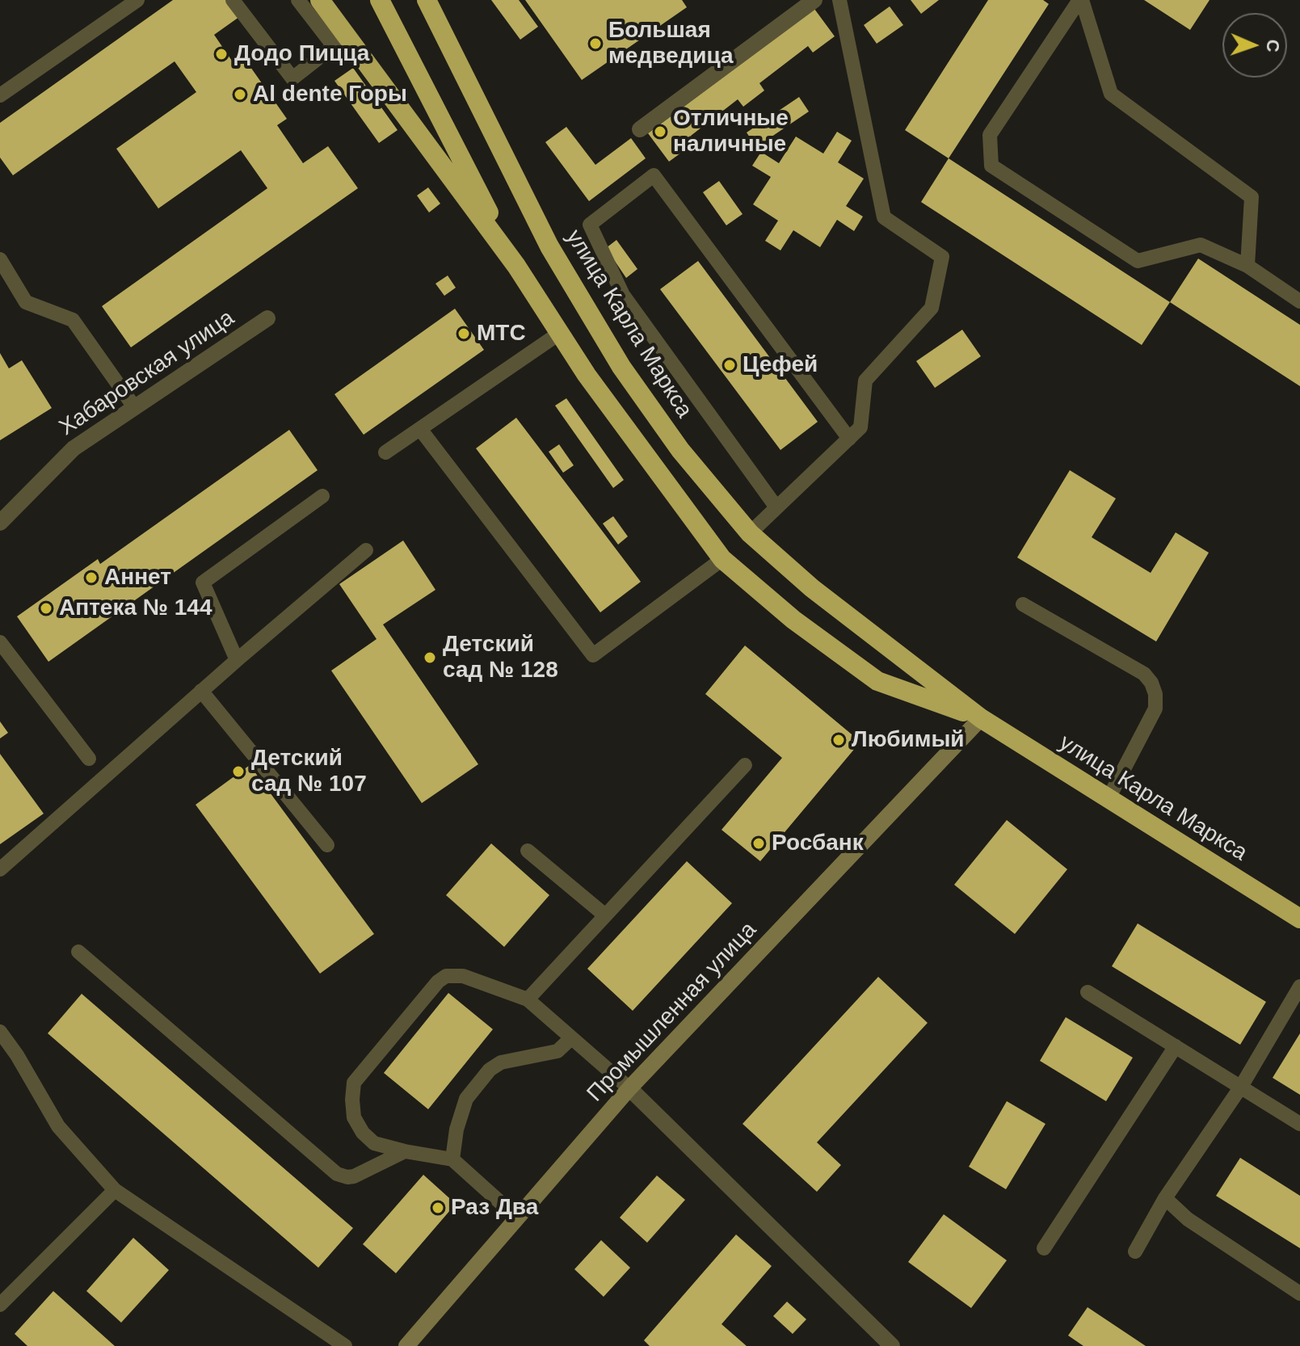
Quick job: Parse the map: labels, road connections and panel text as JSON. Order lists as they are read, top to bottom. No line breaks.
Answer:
{"streets":{"highway":["улица Карла Маркса"],"street":["Хабаровская улица","Промышленная улица"]},"crossings":[["улица Карла Маркса","Промышленная улица"]],"places":["Большая медведица","Додо Пицца","Al dente Горы","Отличные наличные","МТС","Цефей","Аннет","Аптека № 144","Детский сад № 128","Любимый","Детский сад № 107","Росбанк","Раз Два"],"north":"right"}
